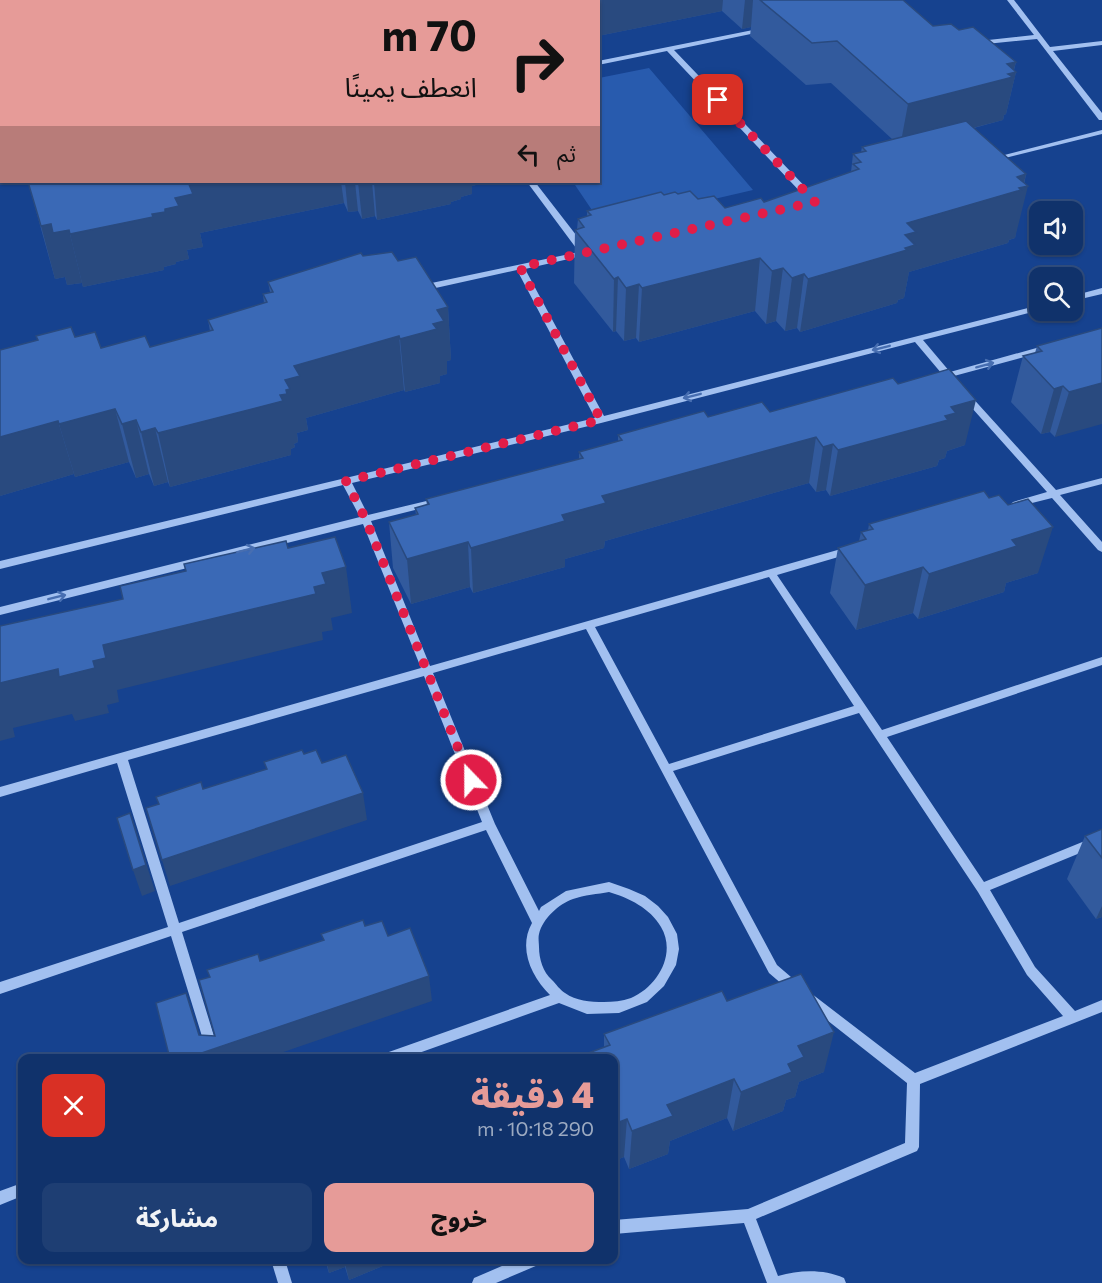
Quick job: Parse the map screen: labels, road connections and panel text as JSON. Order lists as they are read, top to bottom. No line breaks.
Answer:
{"page":{"turn":["70 m","انعطف يمينًا"],"then":"ثم","heading":["4 دقيقة","290 m · 10:18"],"buttons":["خروج","مشاركة"]}}
